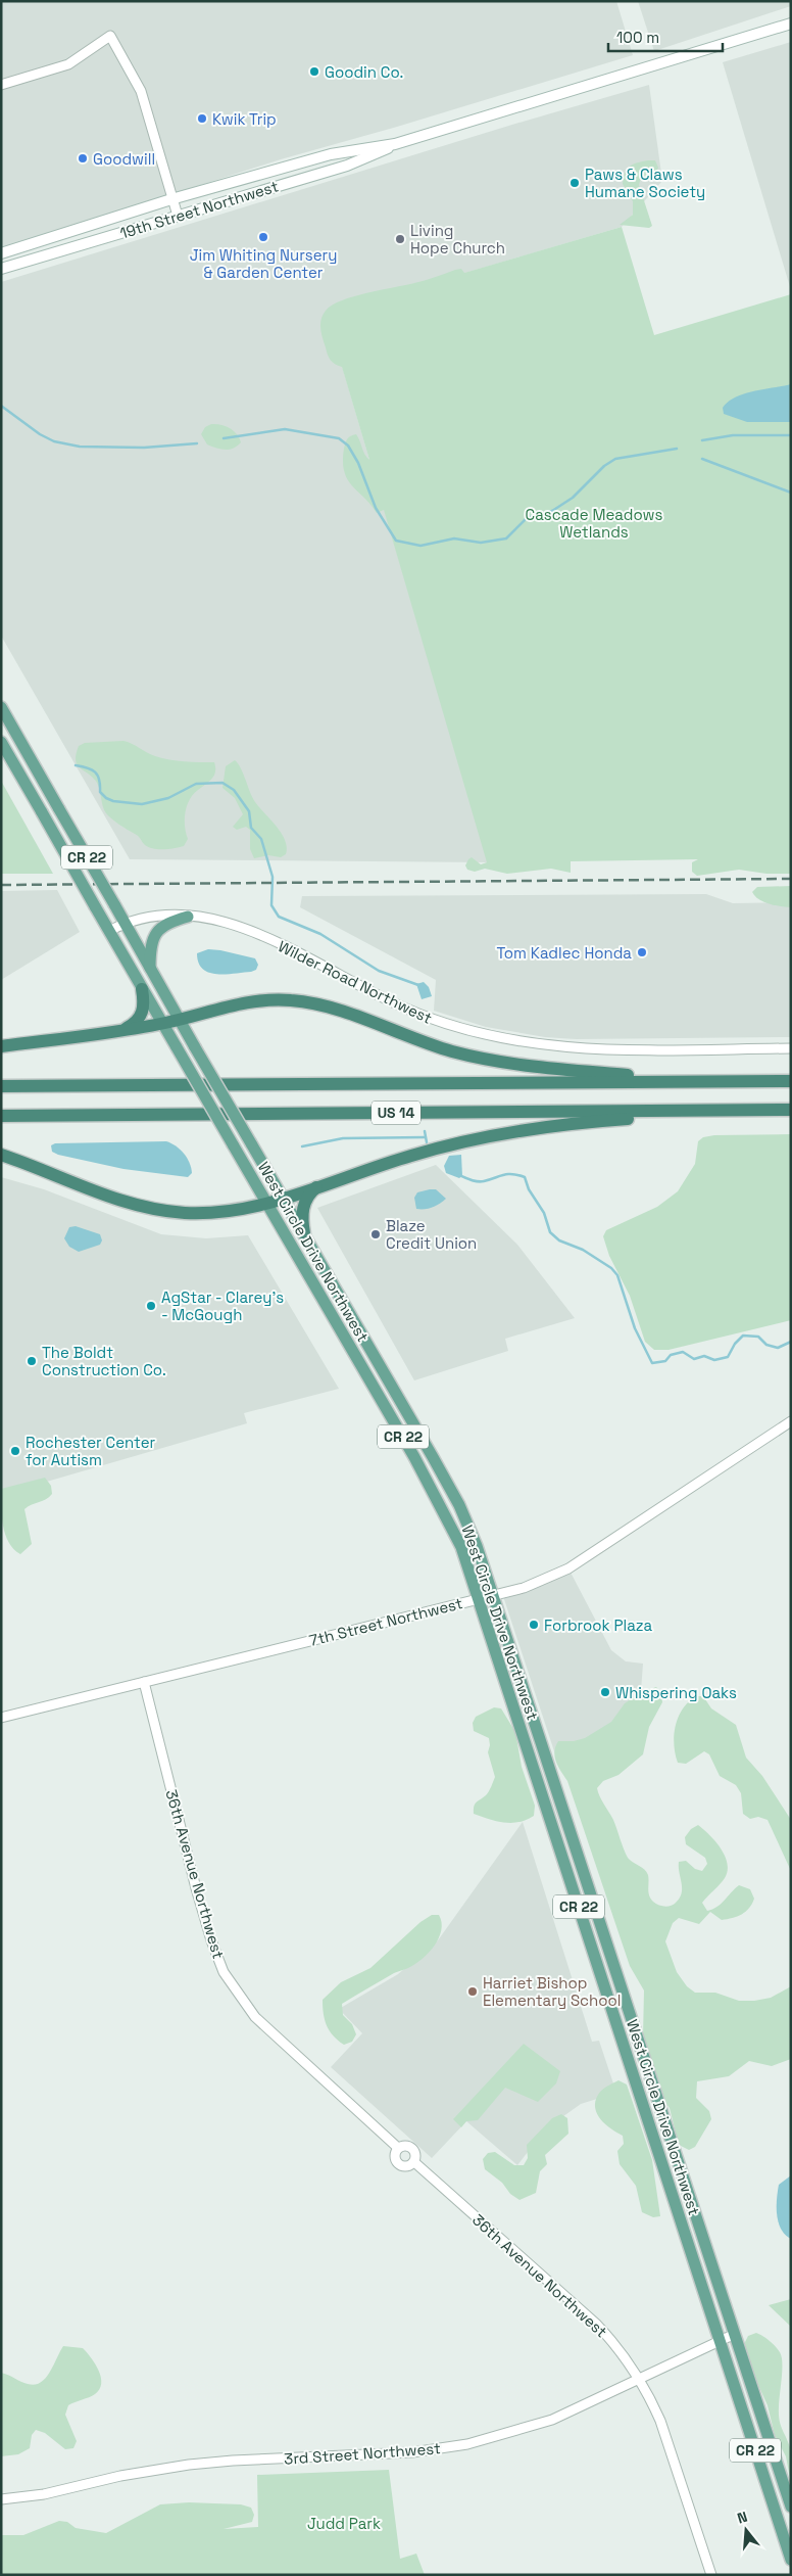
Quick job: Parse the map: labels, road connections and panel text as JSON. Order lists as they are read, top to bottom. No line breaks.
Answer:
{"streets":{"highway":["US 14"],"main road":["19th Street Northwest","CR 22","West Circle Drive Northwest"],"street":["Wilder Road Northwest","7th Street Northwest","36th Avenue Northwest","3rd Street Northwest"]},"crossings":[["Wilder Road Northwest","West Circle Drive Northwest"],["West Circle Drive Northwest","7th Street Northwest"],["West Circle Drive Northwest","3rd Street Northwest"],["7th Street Northwest","36th Avenue Northwest"],["36th Avenue Northwest","3rd Street Northwest"]],"parks":["Cascade Meadows Wetlands","Judd Park"],"places":["Goodin Co.","Kwik Trip","Goodwill","Paws & Claws Humane Society","Jim Whiting Nursery & Garden Center","Living Hope Church","Tom Kadlec Honda","Blaze Credit Union","AgStar - Clarey's - McGough","The Boldt Construction Co.","Rochester Center for Autism","Forbrook Plaza","Whispering Oaks","Harriet Bishop Elementary School"],"scale_bar":"100 m","north":"top"}
